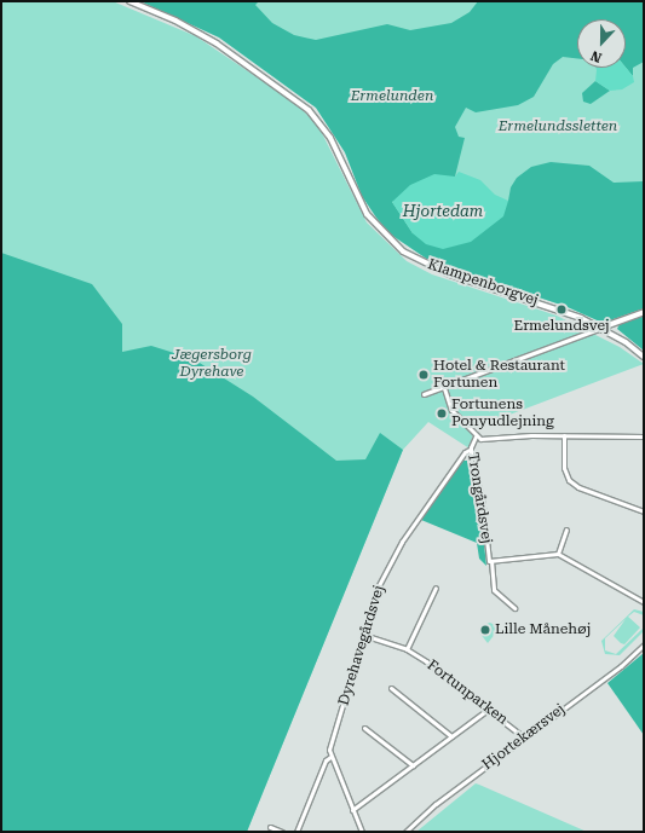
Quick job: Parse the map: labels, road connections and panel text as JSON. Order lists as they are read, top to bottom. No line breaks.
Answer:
{"streets":{"street":["Klampenborgvej","Trongårdsvej","Dyrehavegårdsvej","Fortunparken","Hjortekærsvej"]},"crossings":[["Trongårdsvej","Dyrehavegårdsvej"],["Dyrehavegårdsvej","Fortunparken"],["Fortunparken","Hjortekærsvej"]],"water":["Hjortedam"],"parks":["Ermelunden","Ermelundssletten","Jægersborg Dyrehave"],"places":["Ermelundsvej","Hotel & Restaurant Fortunen","Fortunens Ponyudlejning","Lille Månehøj"],"north":"bottom"}
